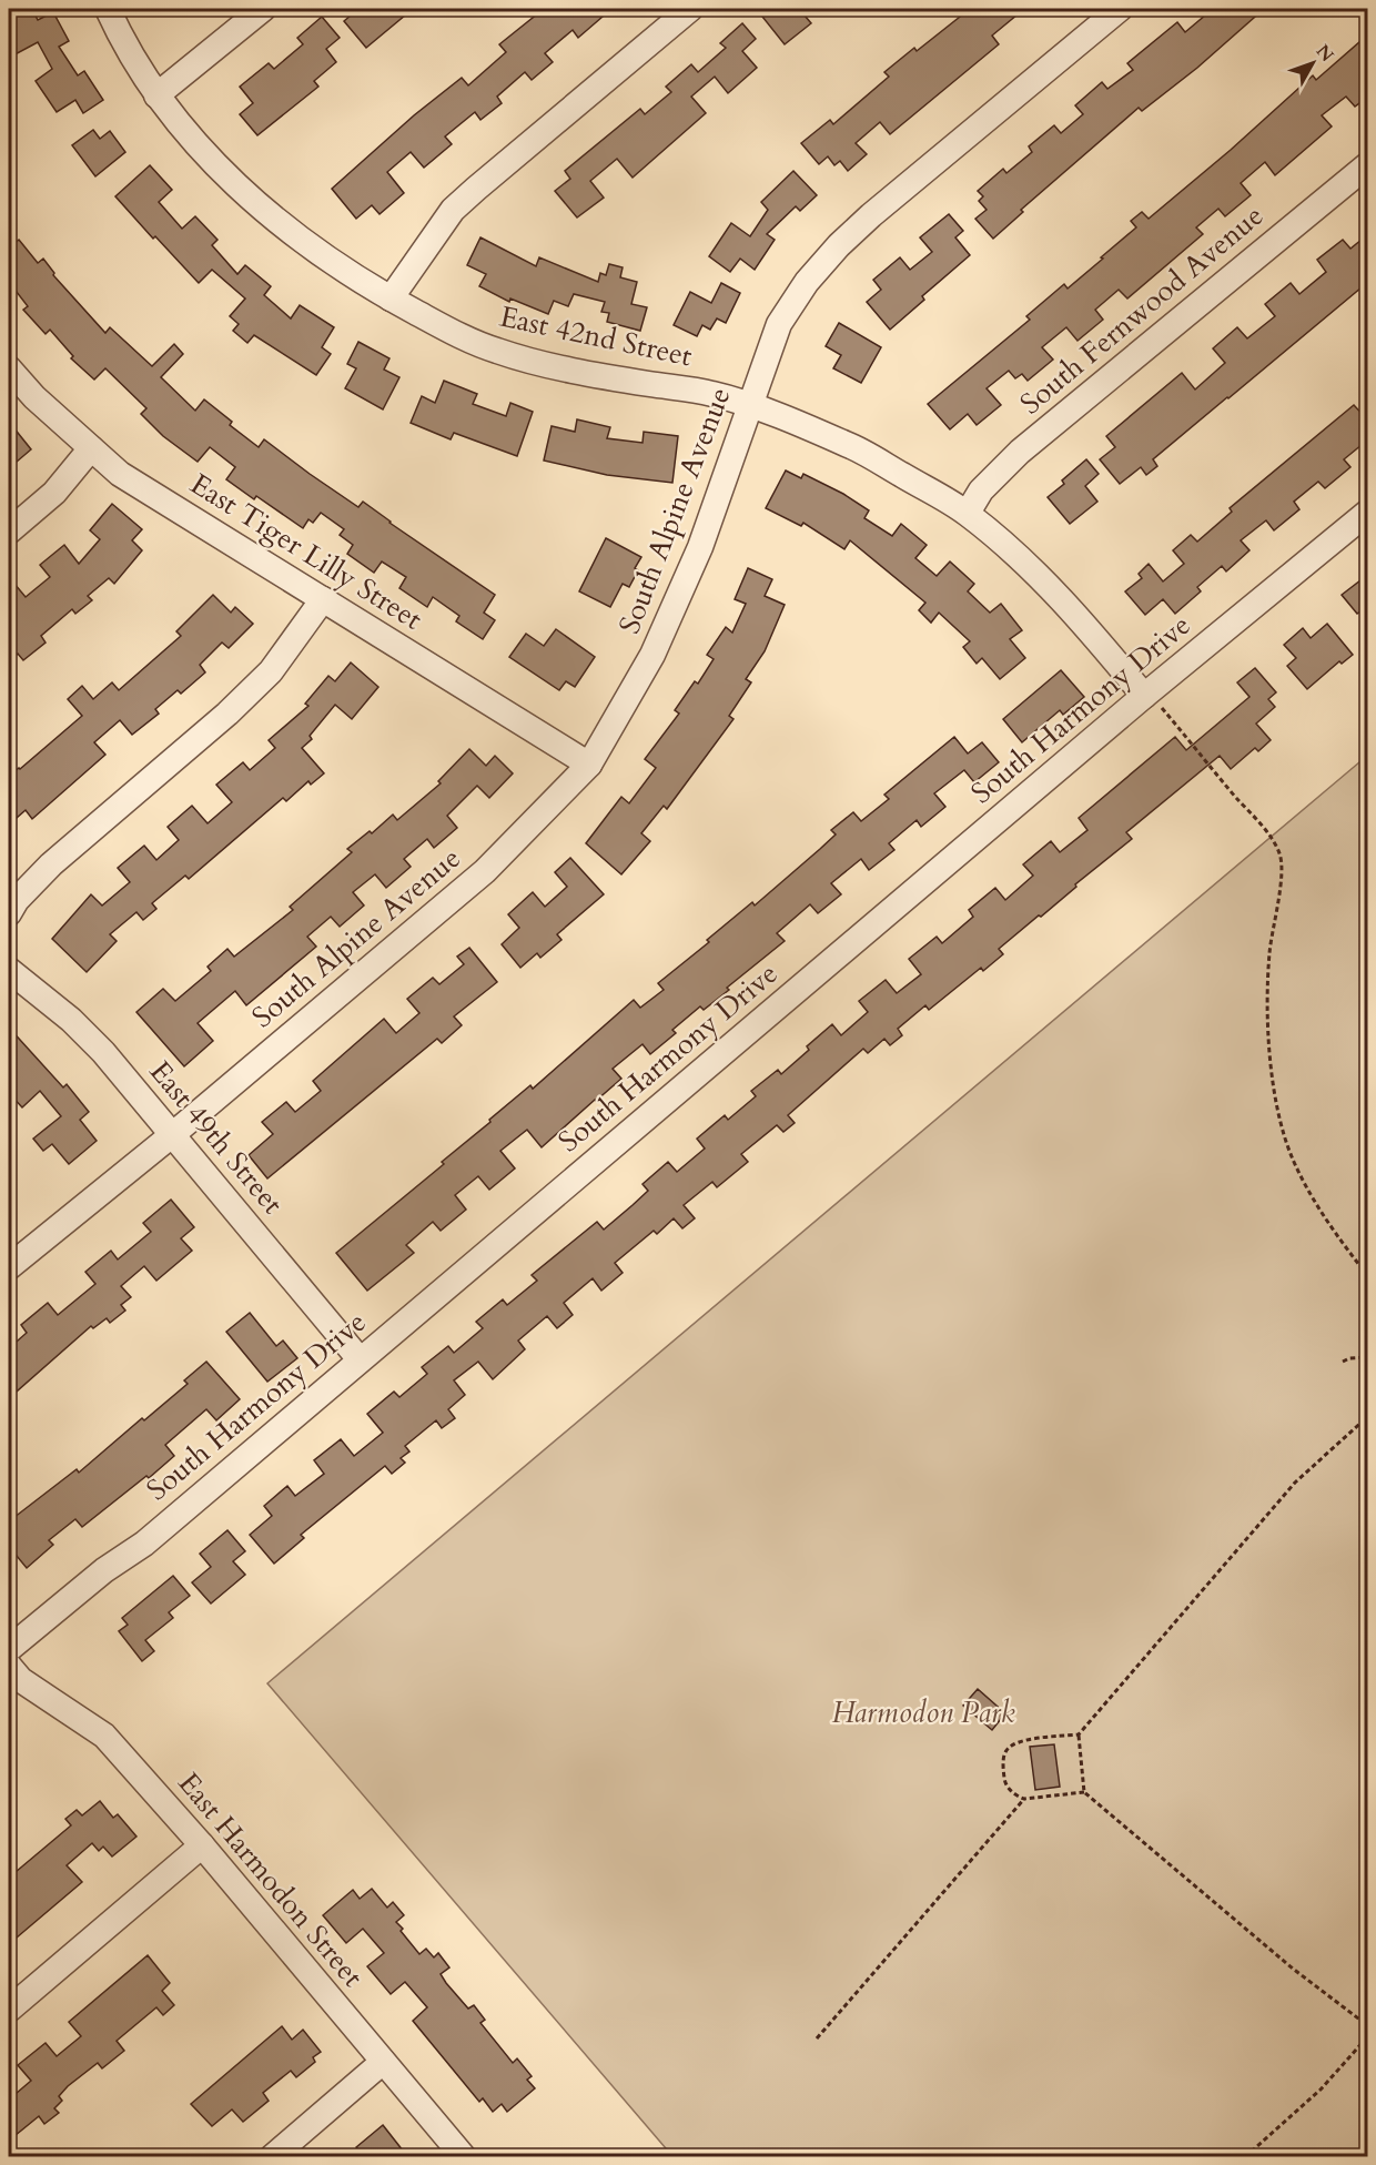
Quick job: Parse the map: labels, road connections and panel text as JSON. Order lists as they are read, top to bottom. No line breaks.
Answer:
{"streets":{"street":["South Fernwood Avenue","East 42nd Street","South Alpine Avenue","East Tiger Lilly Street","South Harmony Drive","East 49th Street","East Harmodon Street"]},"crossings":[["South Fernwood Avenue","East 42nd Street"],["East 42nd Street","South Alpine Avenue"],["East 42nd Street","South Harmony Drive"],["South Alpine Avenue","East Tiger Lilly Street"],["South Alpine Avenue","East 49th Street"],["South Harmony Drive","East 49th Street"]],"parks":["Harmodon Park"],"north":"top right"}
